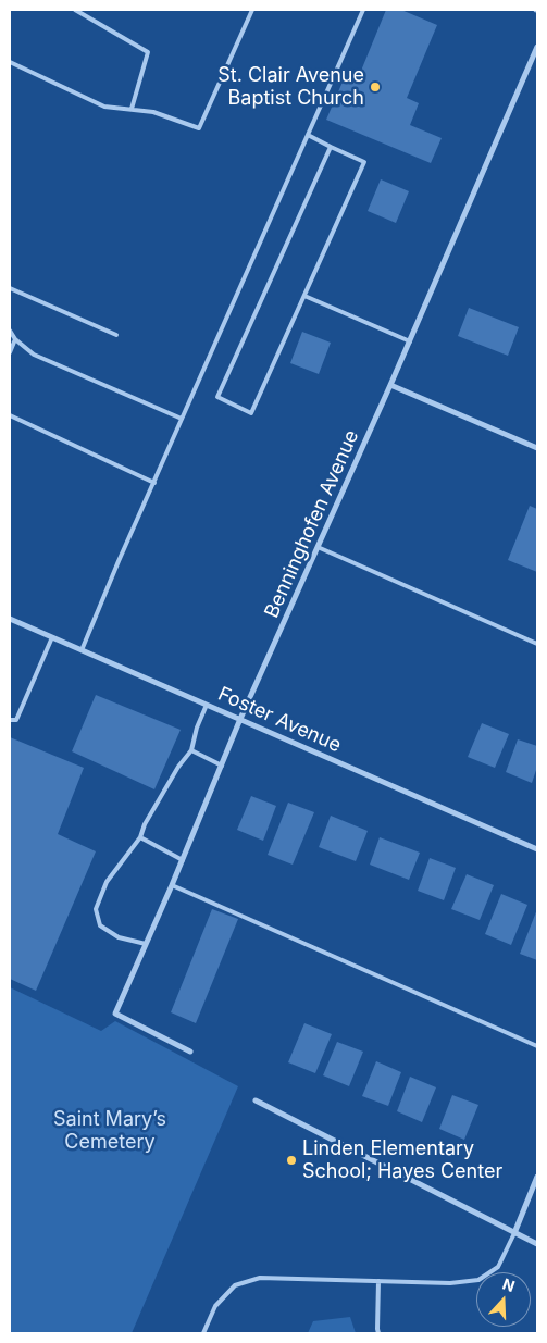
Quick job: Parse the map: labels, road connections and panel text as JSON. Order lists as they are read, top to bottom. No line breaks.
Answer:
{"streets":{"street":["Benninghofen Avenue","Foster Avenue"]},"crossings":[["Benninghofen Avenue","Foster Avenue"]],"parks":["Saint Mary’s Cemetery"],"places":["St. Clair Avenue Baptist Church","Linden Elementary School; Hayes Center"],"north":"top"}
